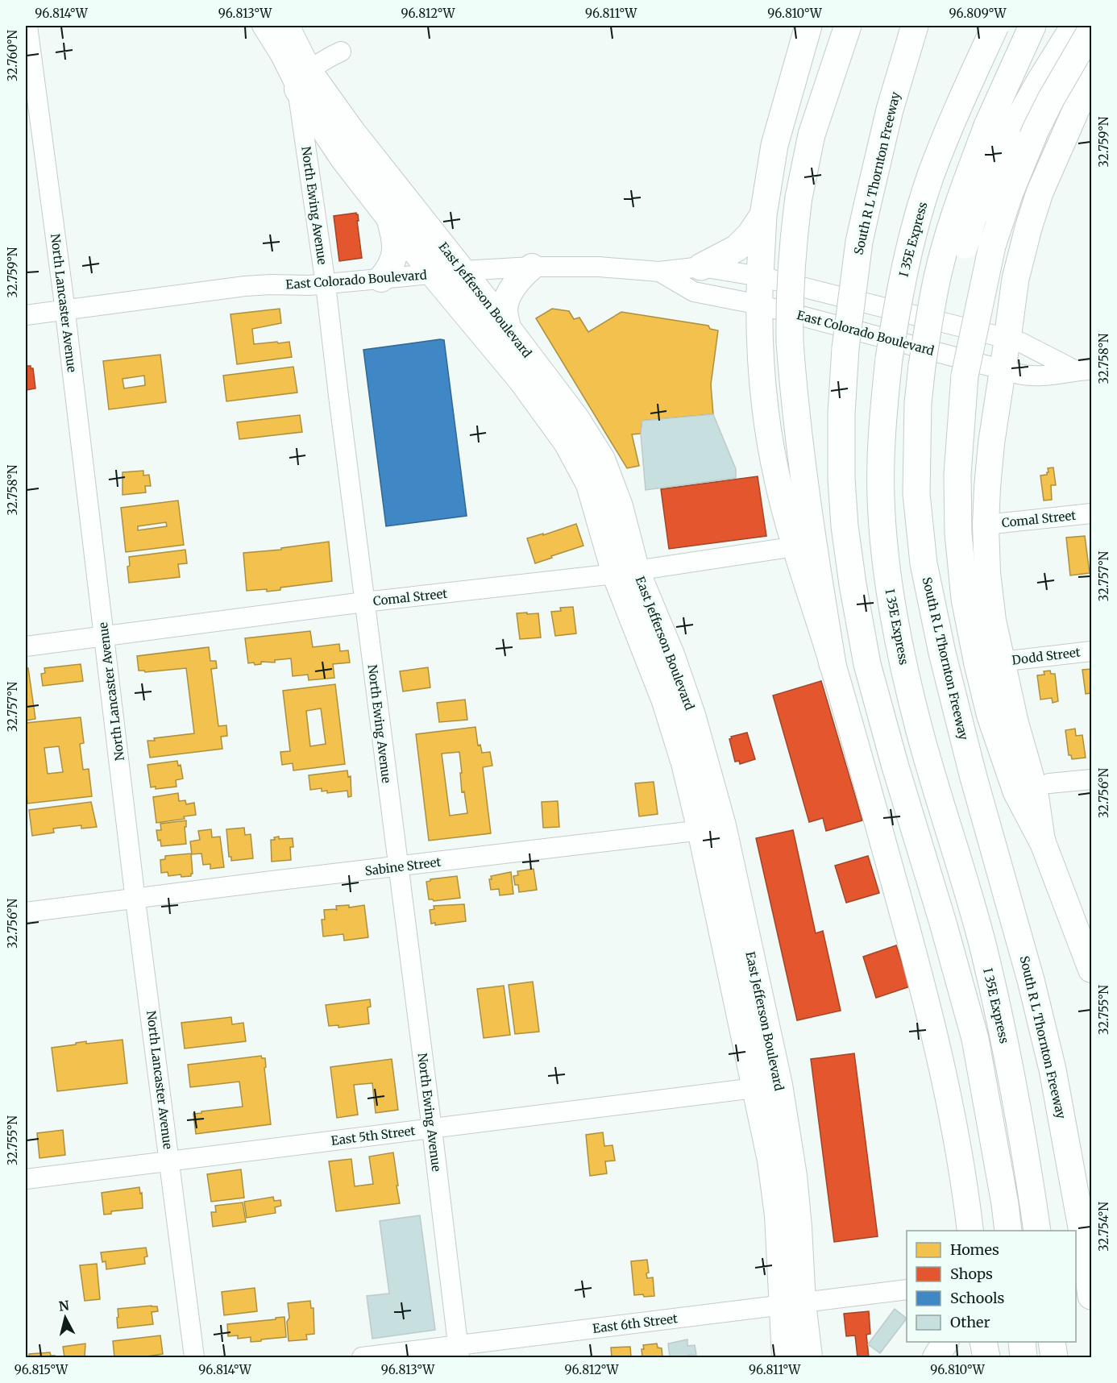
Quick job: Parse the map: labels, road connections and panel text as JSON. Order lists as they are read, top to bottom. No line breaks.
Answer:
{"streets":{"highway":["South R L Thornton Freeway","I 35E Express"],"main road":["East Jefferson Boulevard"],"street":["North Ewing Avenue","East Colorado Boulevard","North Lancaster Avenue","Comal Street","Dodd Street","Sabine Street","East 5th Street","East 6th Street"]},"crossings":[["North Ewing Avenue","East Colorado Boulevard"],["North Ewing Avenue","East Jefferson Boulevard"],["North Ewing Avenue","Comal Street"],["North Ewing Avenue","Sabine Street"],["North Ewing Avenue","East 5th Street"],["North Ewing Avenue","East 6th Street"],["East Colorado Boulevard","East Jefferson Boulevard"],["East Colorado Boulevard","North Lancaster Avenue"],["East Jefferson Boulevard","Comal Street"],["East Jefferson Boulevard","Sabine Street"],["East Jefferson Boulevard","East 5th Street"],["East Jefferson Boulevard","East 6th Street"],["North Lancaster Avenue","Comal Street"],["North Lancaster Avenue","Sabine Street"],["North Lancaster Avenue","East 5th Street"]],"legend":["Homes","Shops","Schools","Other"],"north":"top","coordinates":["96.814°W","96.813°W","96.812°W","96.811°W","96.810°W","96.809°W","32.760°N","32.759°N","32.758°N","32.757°N","32.756°N","32.755°N","32.754°N","96.815°W"]}
